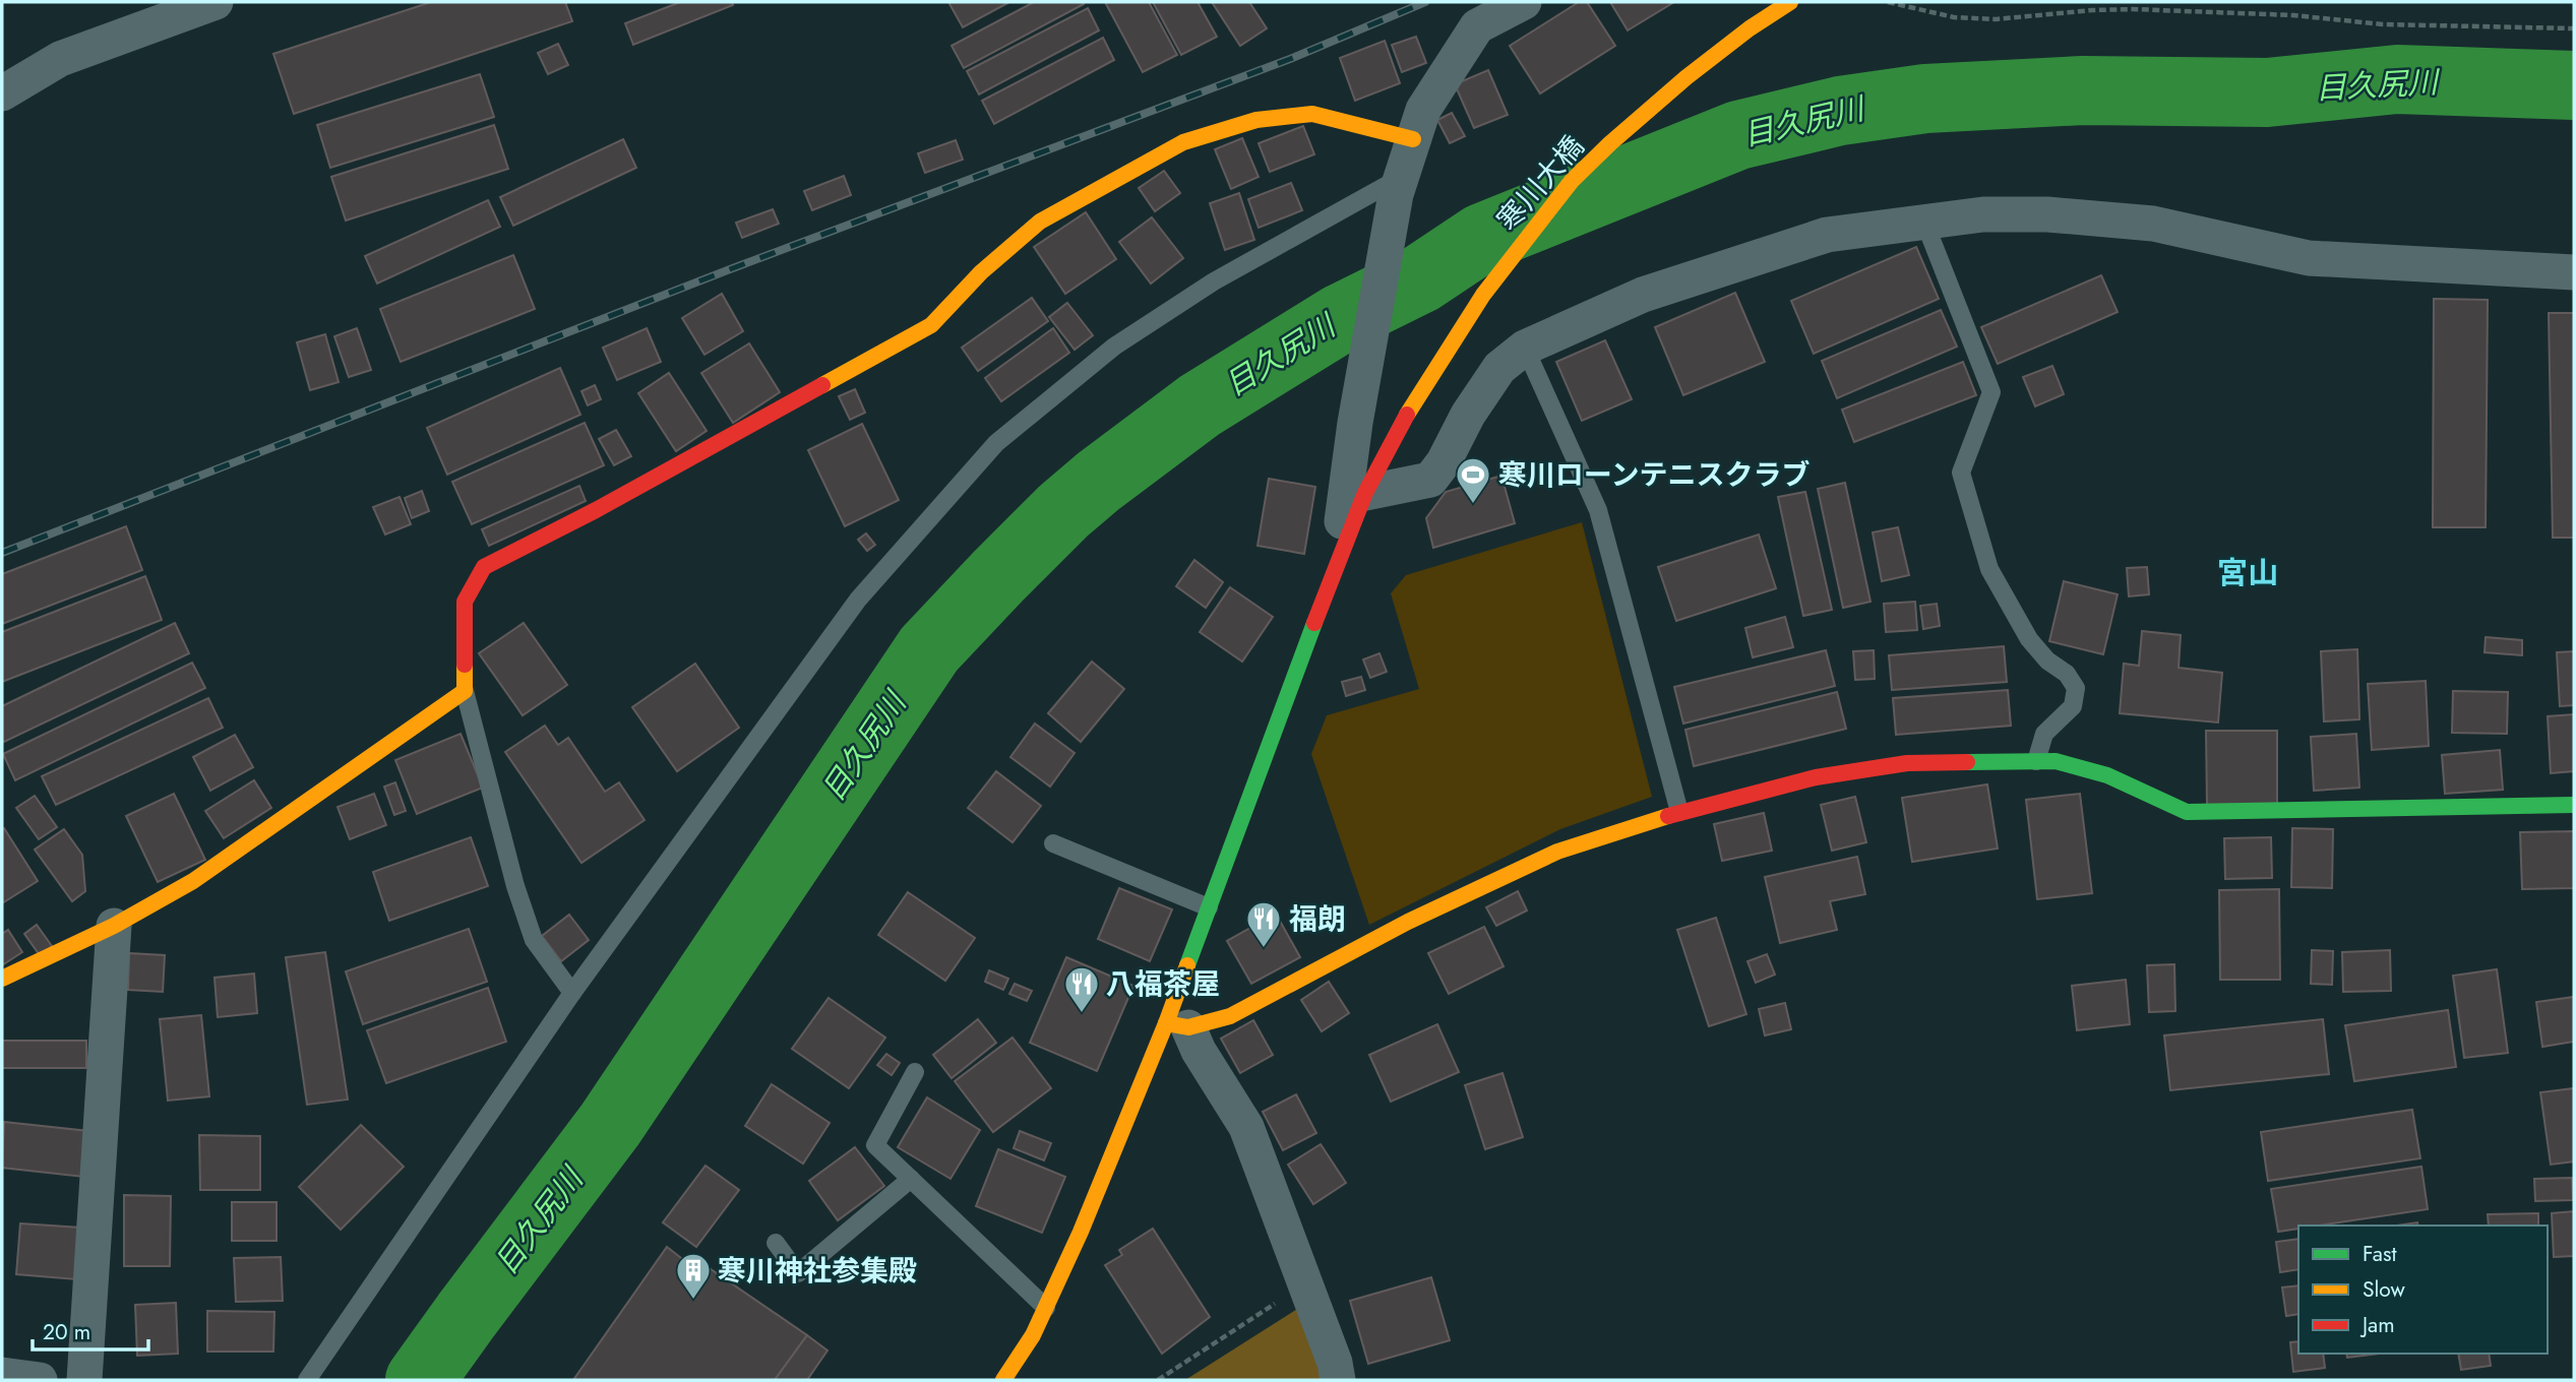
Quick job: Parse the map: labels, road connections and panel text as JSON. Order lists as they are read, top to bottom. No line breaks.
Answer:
{"streets":{"street":["寒川大橋"]},"districts":["宮山"],"water":["目久尻川"],"places":{"sports":["寒川ローンテニスクラブ"],"restaurant":["福朗","八福茶屋"],"building":["寒川神社参集殿"]},"legend":["Fast","Slow","Jam"],"scale_bar":"20 m"}
